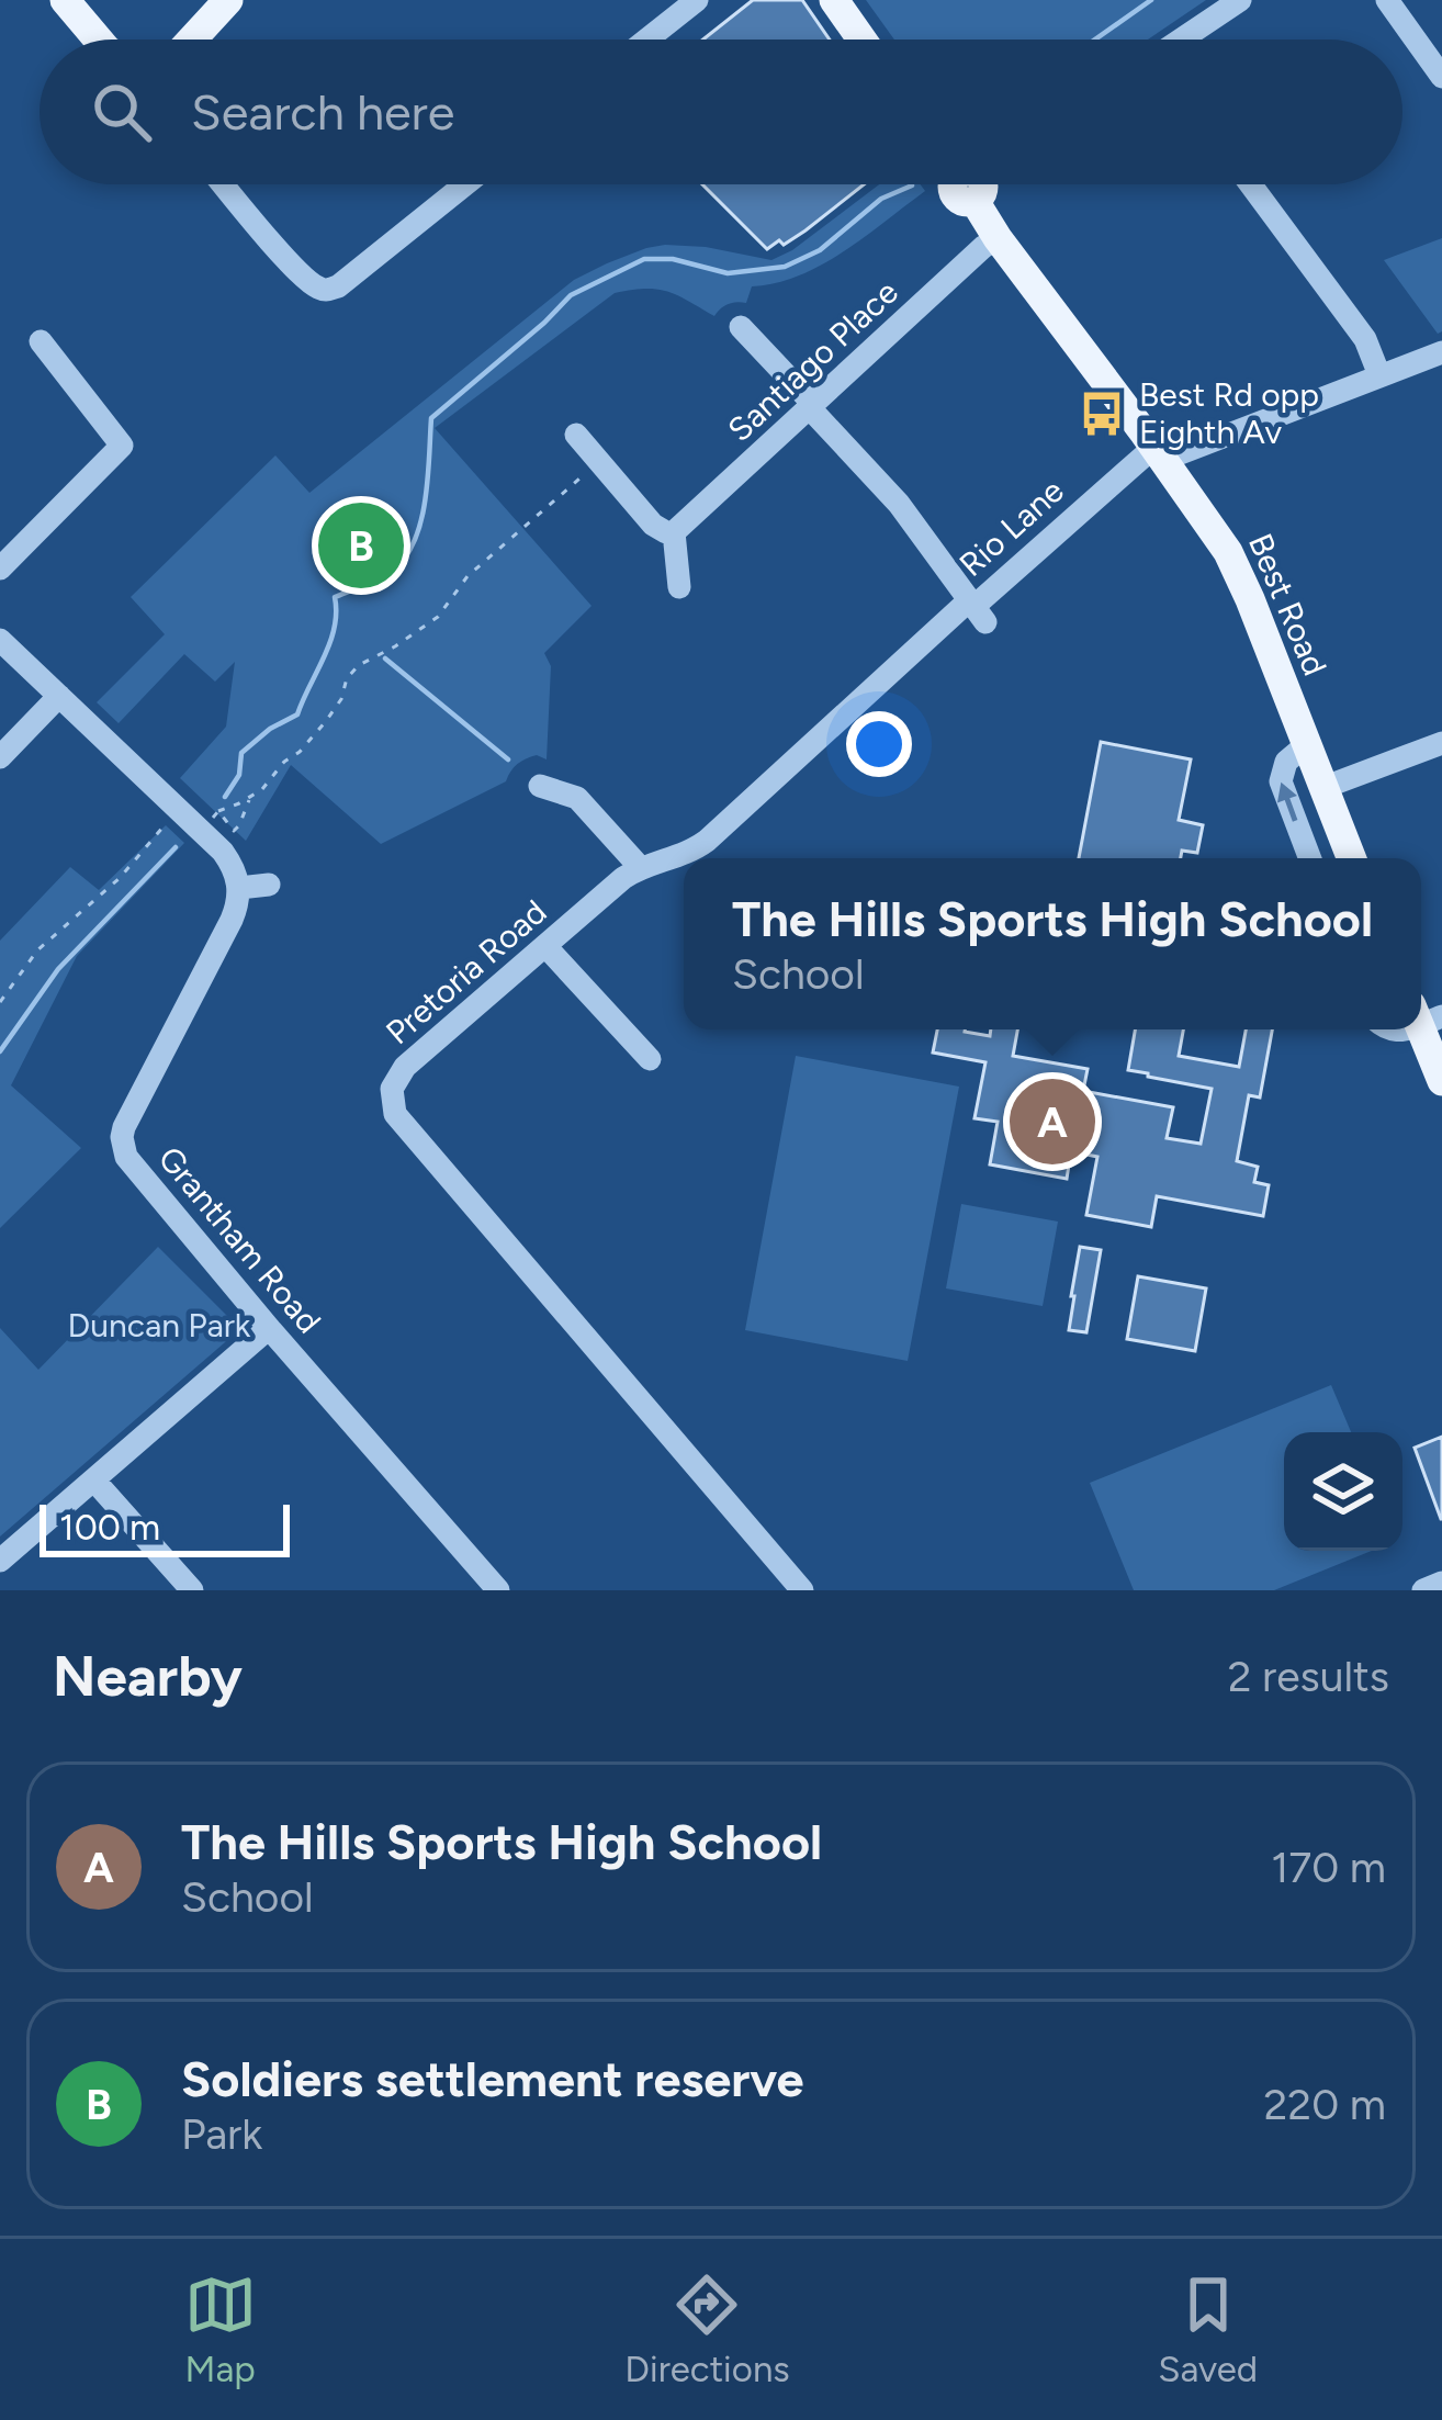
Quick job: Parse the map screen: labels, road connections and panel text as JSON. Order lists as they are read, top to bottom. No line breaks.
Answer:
{"streets":{"main road":["Best Road"],"street":["Santiago Place","Rio Lane","Pretoria Road","Grantham Road"]},"crossings":[["Santiago Place","Best Road"],["Rio Lane","Best Road"],["Rio Lane","Pretoria Road"]],"parks":["Duncan Park"],"places":{"bus stop":["Best Rd opp Eighth Av"]},"scale_bar":"100 m","page":{"search":"Search here","pins":["B","A"],"popup":["The Hills Sports High School","School"],"scale":"100 m","heading":["Nearby","2 results"],"list":[{"mark":"A","name":"The Hills Sports High School","note":"School","value":"170 m"},{"mark":"B","name":"Soldiers settlement reserve","note":"Park","value":"220 m"}],"nav":["Map","Directions","Saved"]}}
